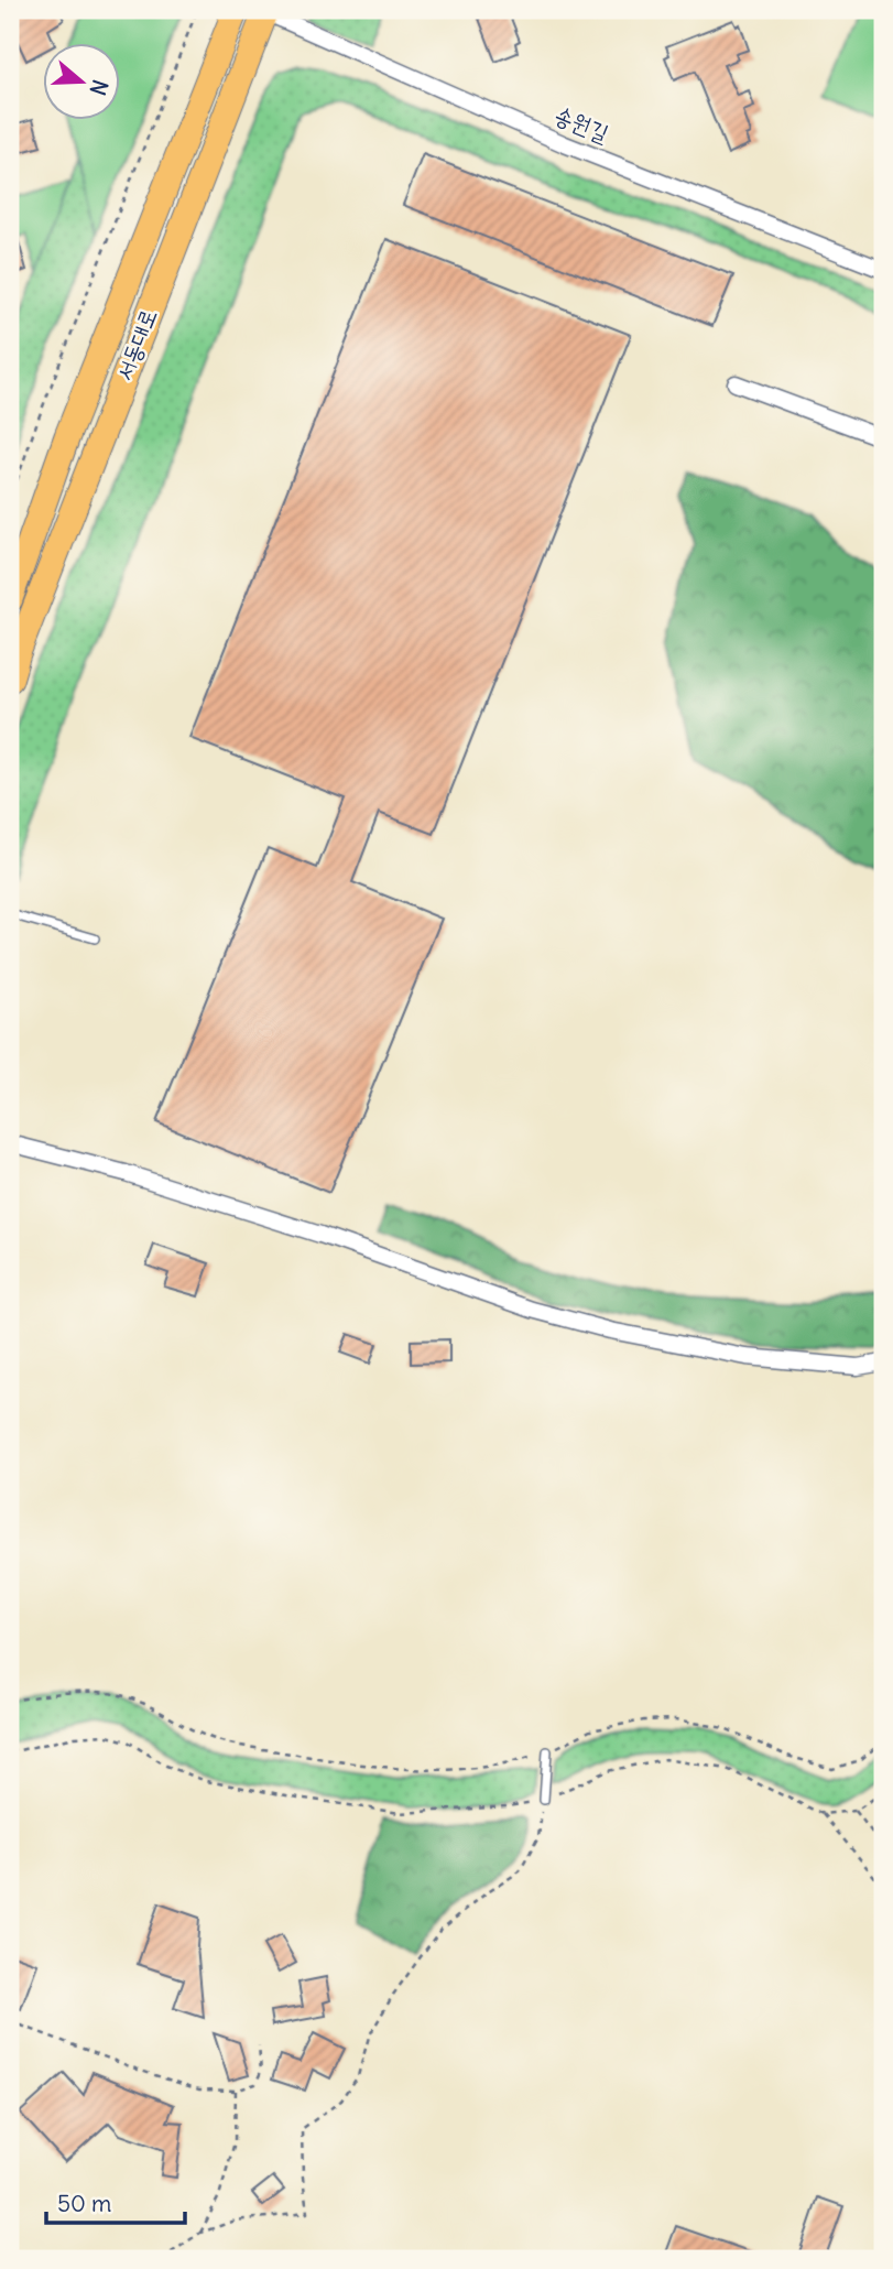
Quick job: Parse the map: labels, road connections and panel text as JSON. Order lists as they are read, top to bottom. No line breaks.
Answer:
{"streets":{"main road":["서동대로"],"street":["송원길"]},"crossings":[["송원길","서동대로"]],"scale_bar":"50 m","north":"right"}
